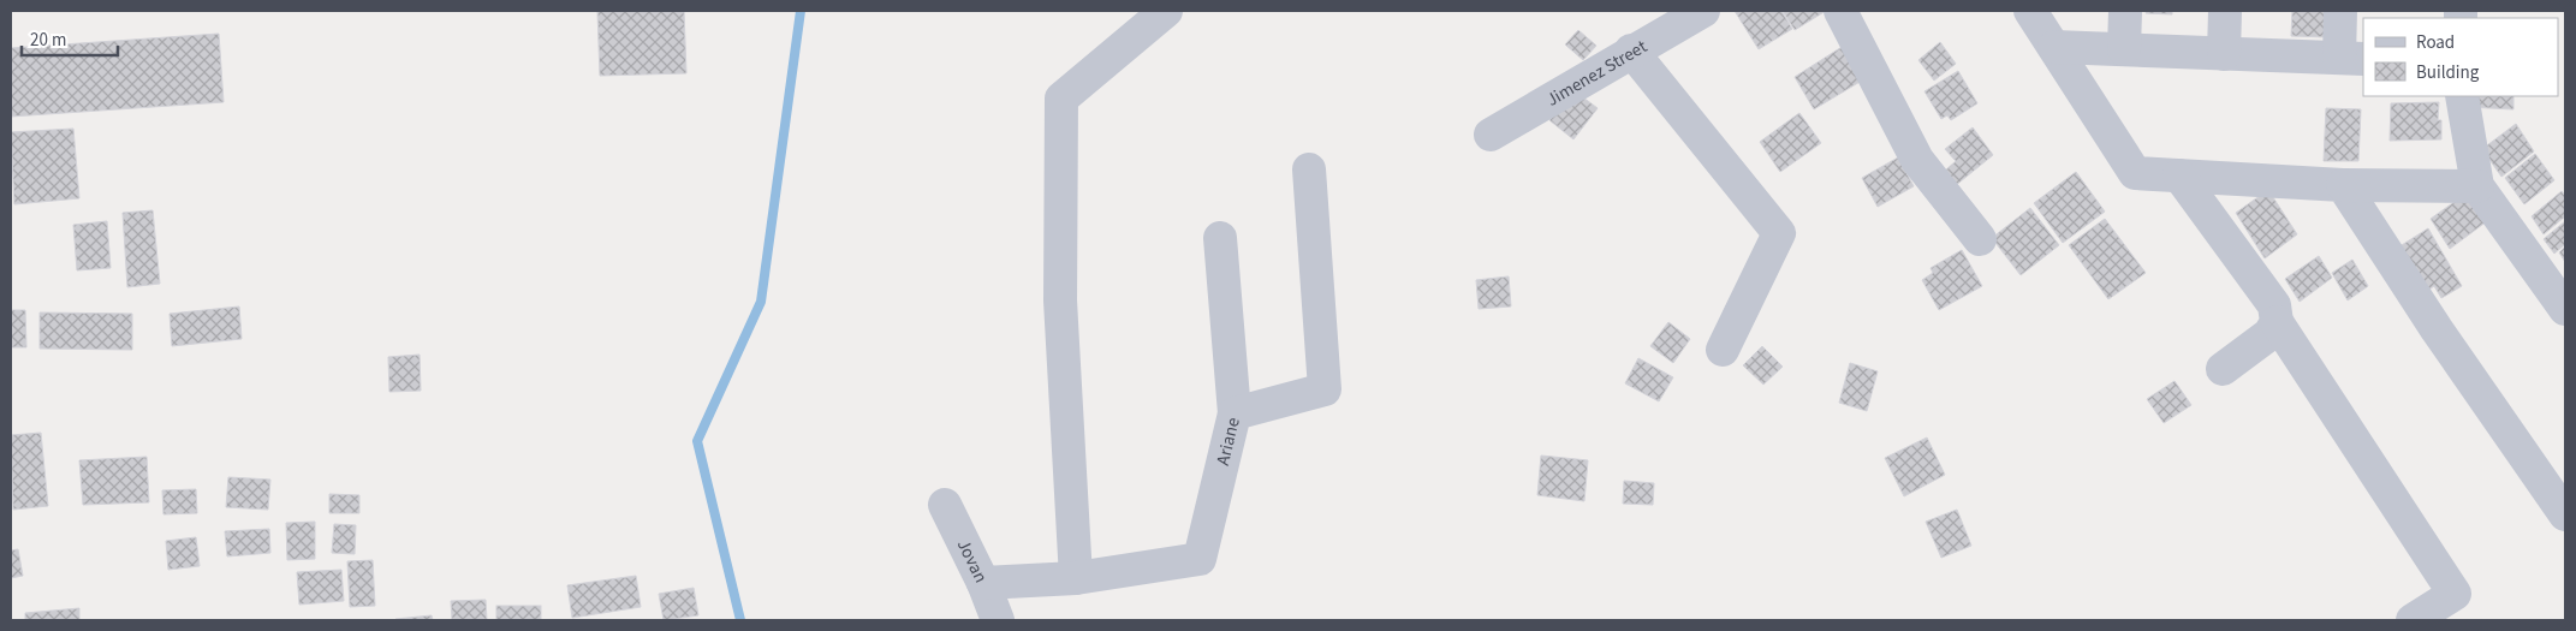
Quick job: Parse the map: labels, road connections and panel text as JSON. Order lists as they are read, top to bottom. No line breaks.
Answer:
{"streets":{"street":["Jimenez Street","Ariane","Jovan"]},"crossings":[["Ariane","Jovan"]],"legend":["Road","Building"],"scale_bar":"20 m"}
